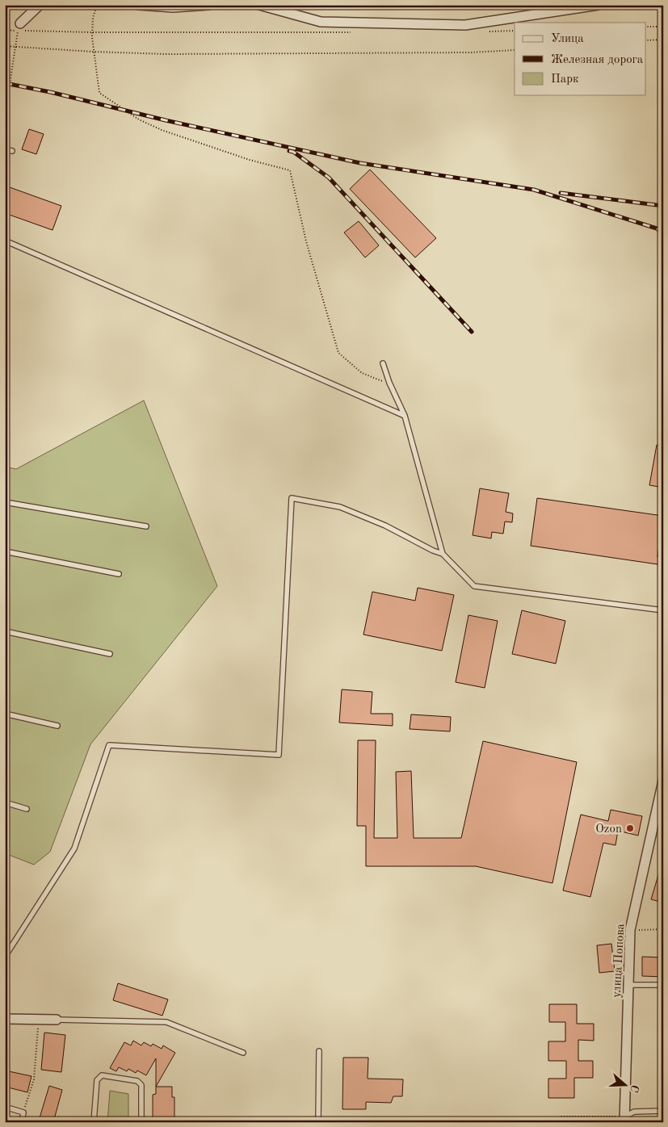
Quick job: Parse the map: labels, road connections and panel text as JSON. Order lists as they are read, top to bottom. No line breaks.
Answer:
{"streets":{"street":["улица Попова"]},"places":["Ozon"],"legend":["Улица","Железная дорога","Парк"],"north":"right"}
